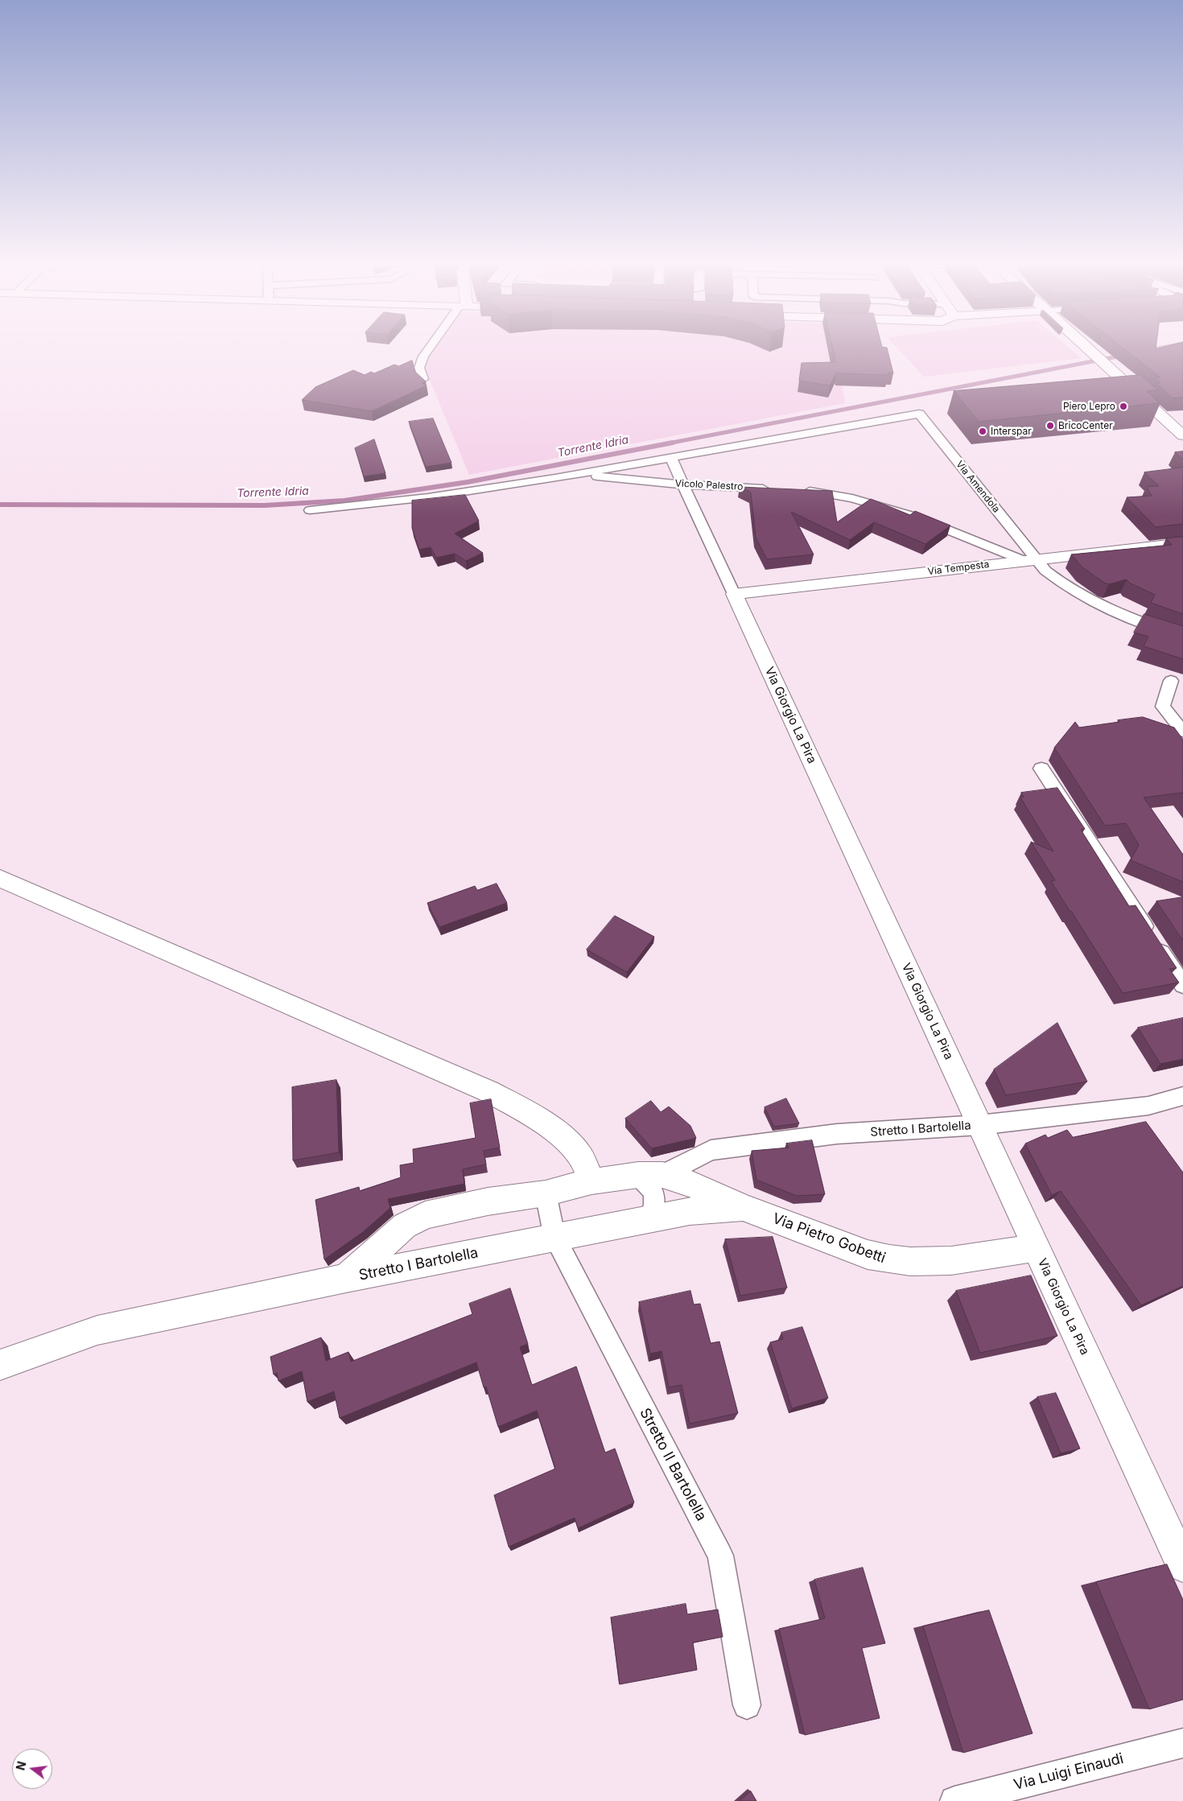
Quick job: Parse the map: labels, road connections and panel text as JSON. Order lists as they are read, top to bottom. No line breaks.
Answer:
{"streets":{"street":["Vicolo Palestro","Via Amendola","Via Tempesta","Via Giorgio La Pira","Stretto I Bartolella","Via Pietro Gobetti","Stretto II Bartolella","Via Luigi Einaudi"]},"crossings":[["Vicolo Palestro","Via Giorgio La Pira"],["Via Amendola","Via Tempesta"],["Via Amendola","Via Giorgio La Pira"],["Via Tempesta","Via Giorgio La Pira"],["Via Giorgio La Pira","Stretto I Bartolella"],["Via Giorgio La Pira","Via Pietro Gobetti"],["Stretto I Bartolella","Via Pietro Gobetti"],["Stretto I Bartolella","Stretto II Bartolella"]],"water":["Torrente Idria"],"places":["Piero Lepro","BricoCenter","Interspar"],"north":"left"}
